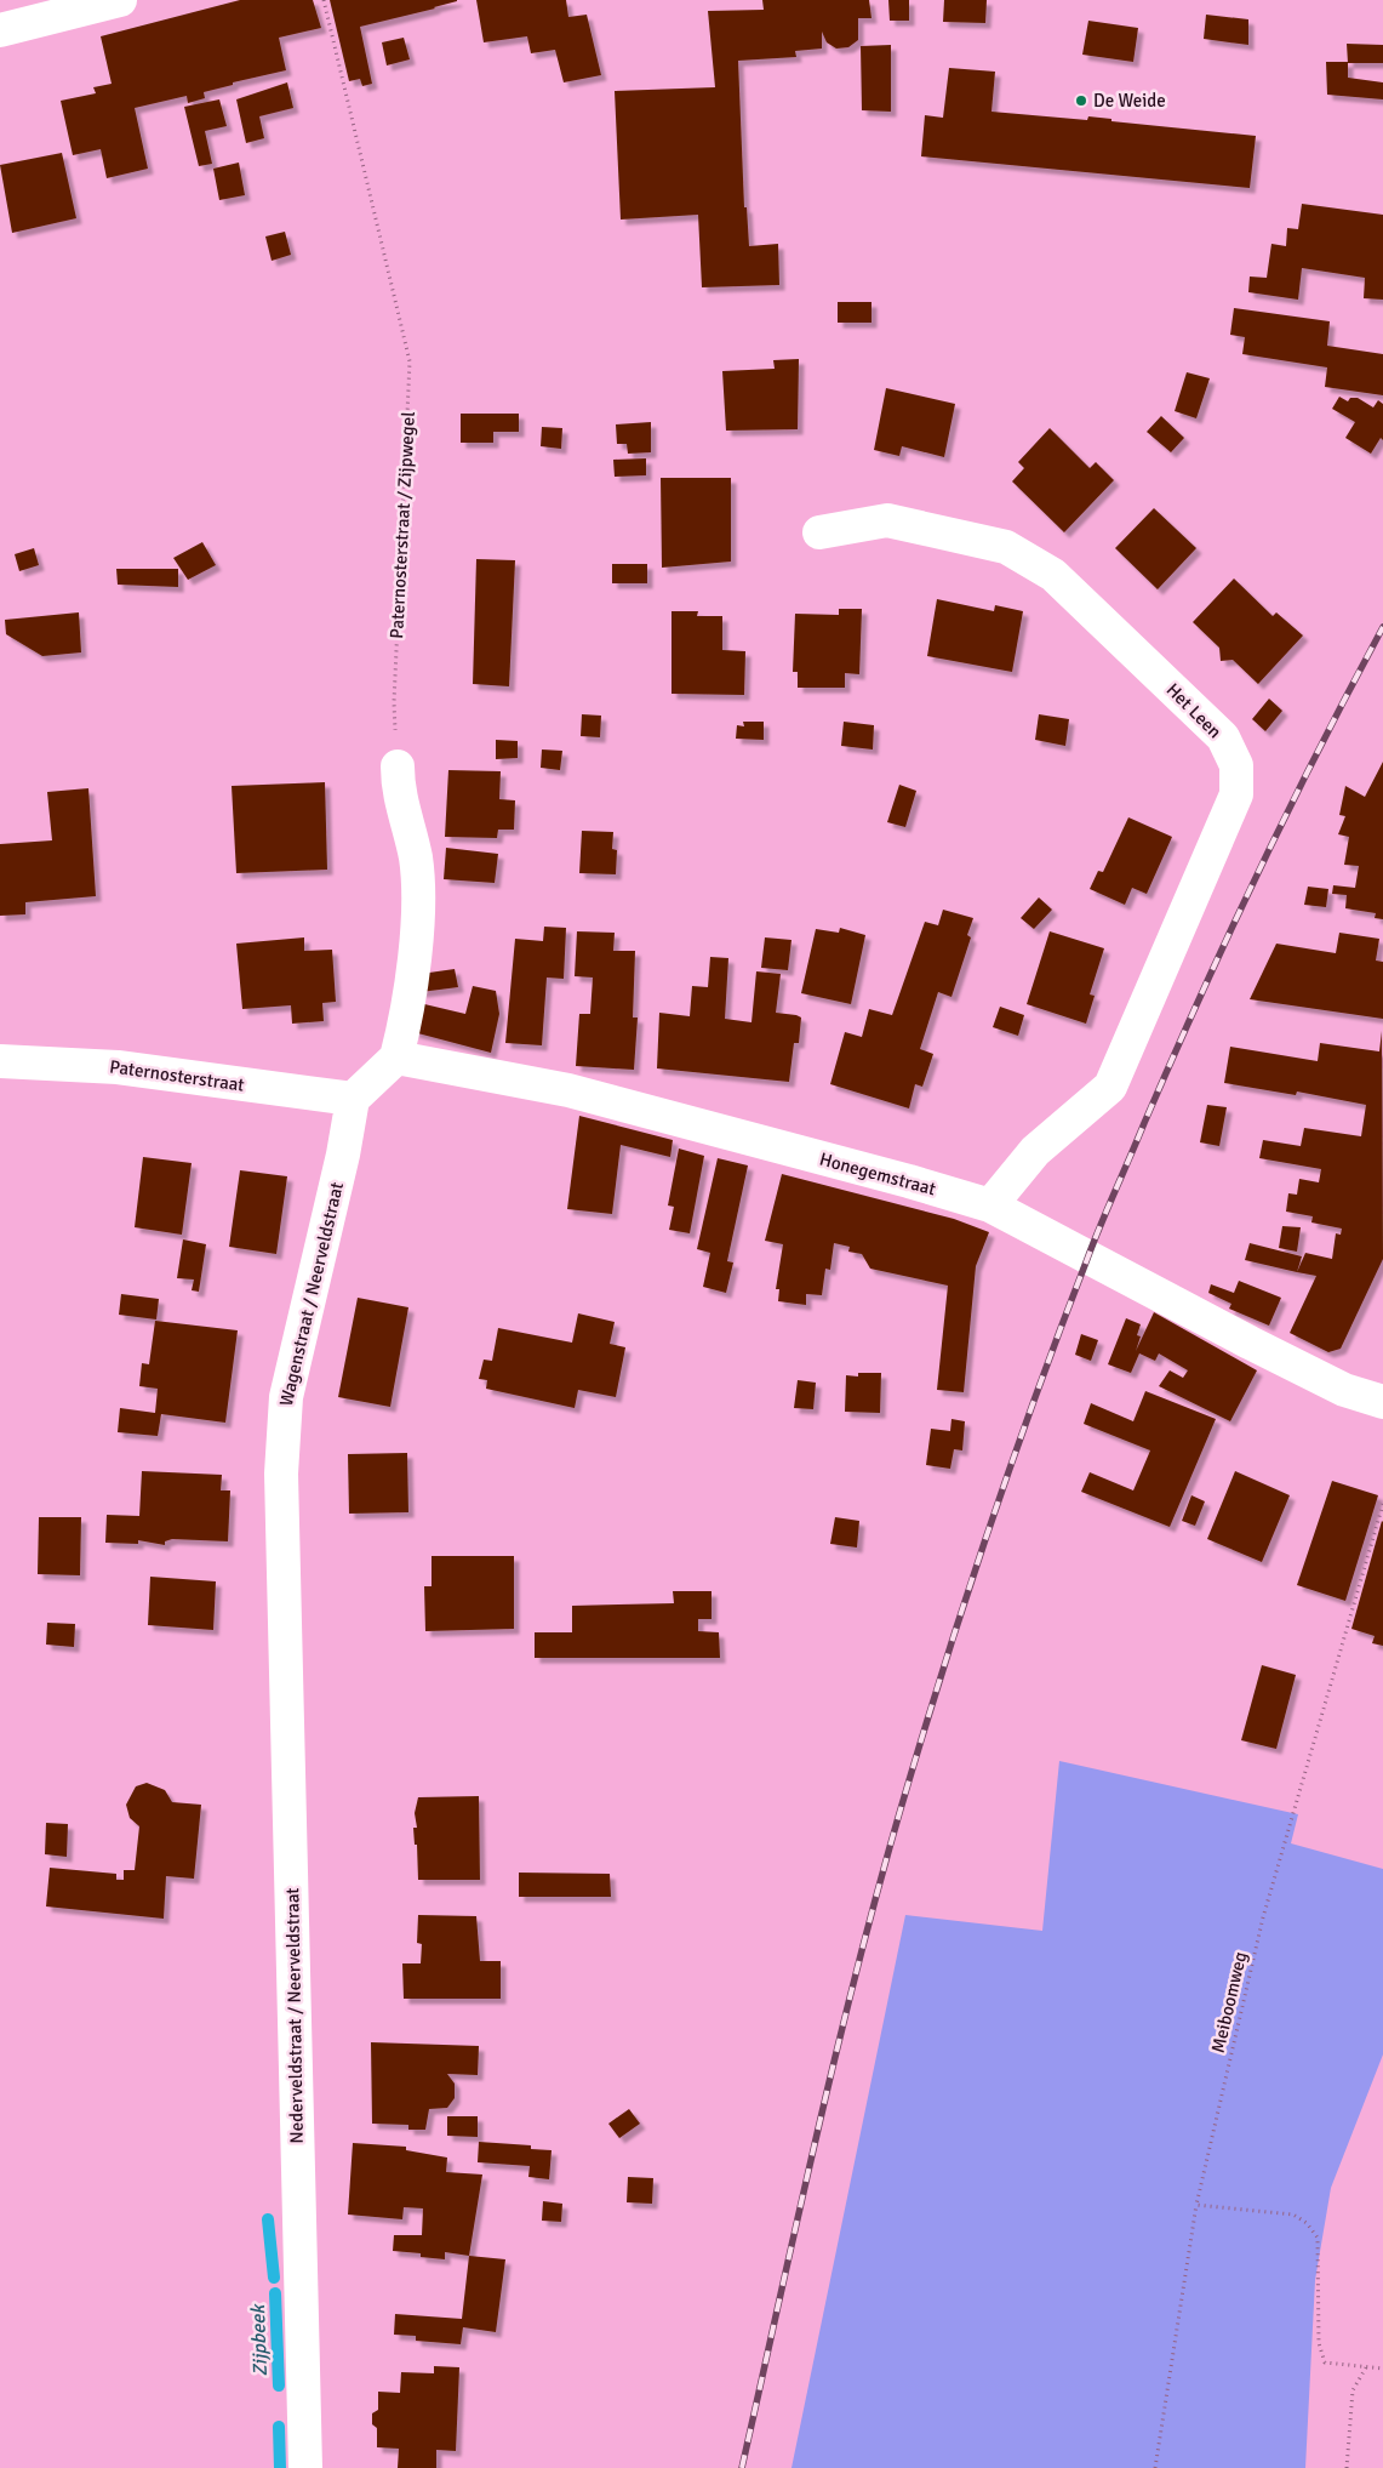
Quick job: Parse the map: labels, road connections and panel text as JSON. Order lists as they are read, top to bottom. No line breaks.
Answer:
{"streets":{"street":["Het Leen","Paternosterstraat","Honegemstraat","Wagenstraat / Neerveldstraat","Nederveldstraat / Neerveldstraat"],"path":["Paternosterstraat / Zijpwegel","Meiboomweg"]},"crossings":[["Het Leen","Honegemstraat"],["Paternosterstraat","Wagenstraat / Neerveldstraat"],["Wagenstraat / Neerveldstraat","Nederveldstraat / Neerveldstraat"]],"water":["Zijpbeek"],"places":["De Weide"]}
